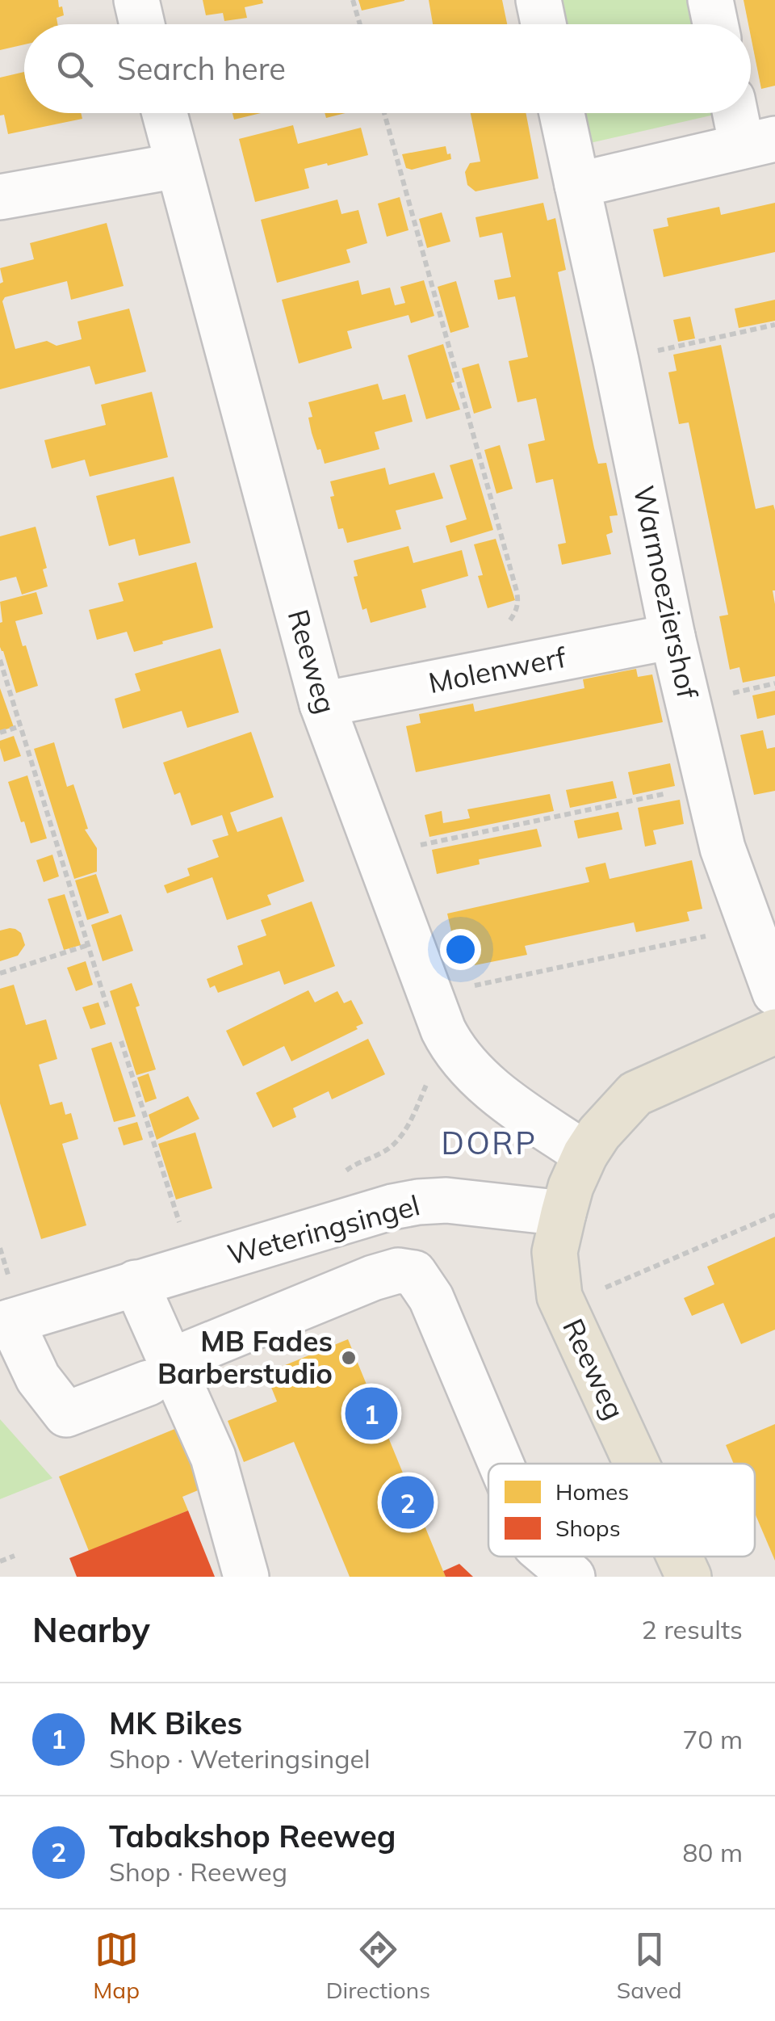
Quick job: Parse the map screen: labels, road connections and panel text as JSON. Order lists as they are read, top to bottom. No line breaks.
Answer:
{"streets":{"main road":["Reeweg"],"street":["Warmoeziershof","Molenwerf","Weteringsingel"]},"crossings":[["Warmoeziershof","Molenwerf"],["Reeweg","Molenwerf"],["Reeweg","Weteringsingel"]],"districts":["DORP"],"places":["MB Fades Barberstudio"],"legend":["Homes","Shops"],"page":{"search":"Search here","pins":["1","2"],"heading":["Nearby","2 results"],"list":[{"mark":"1","name":"MK Bikes","note":"Shop · Weteringsingel","value":"70 m"},{"mark":"2","name":"Tabakshop Reeweg","note":"Shop · Reeweg","value":"80 m"}],"nav":["Map","Directions","Saved"]}}
